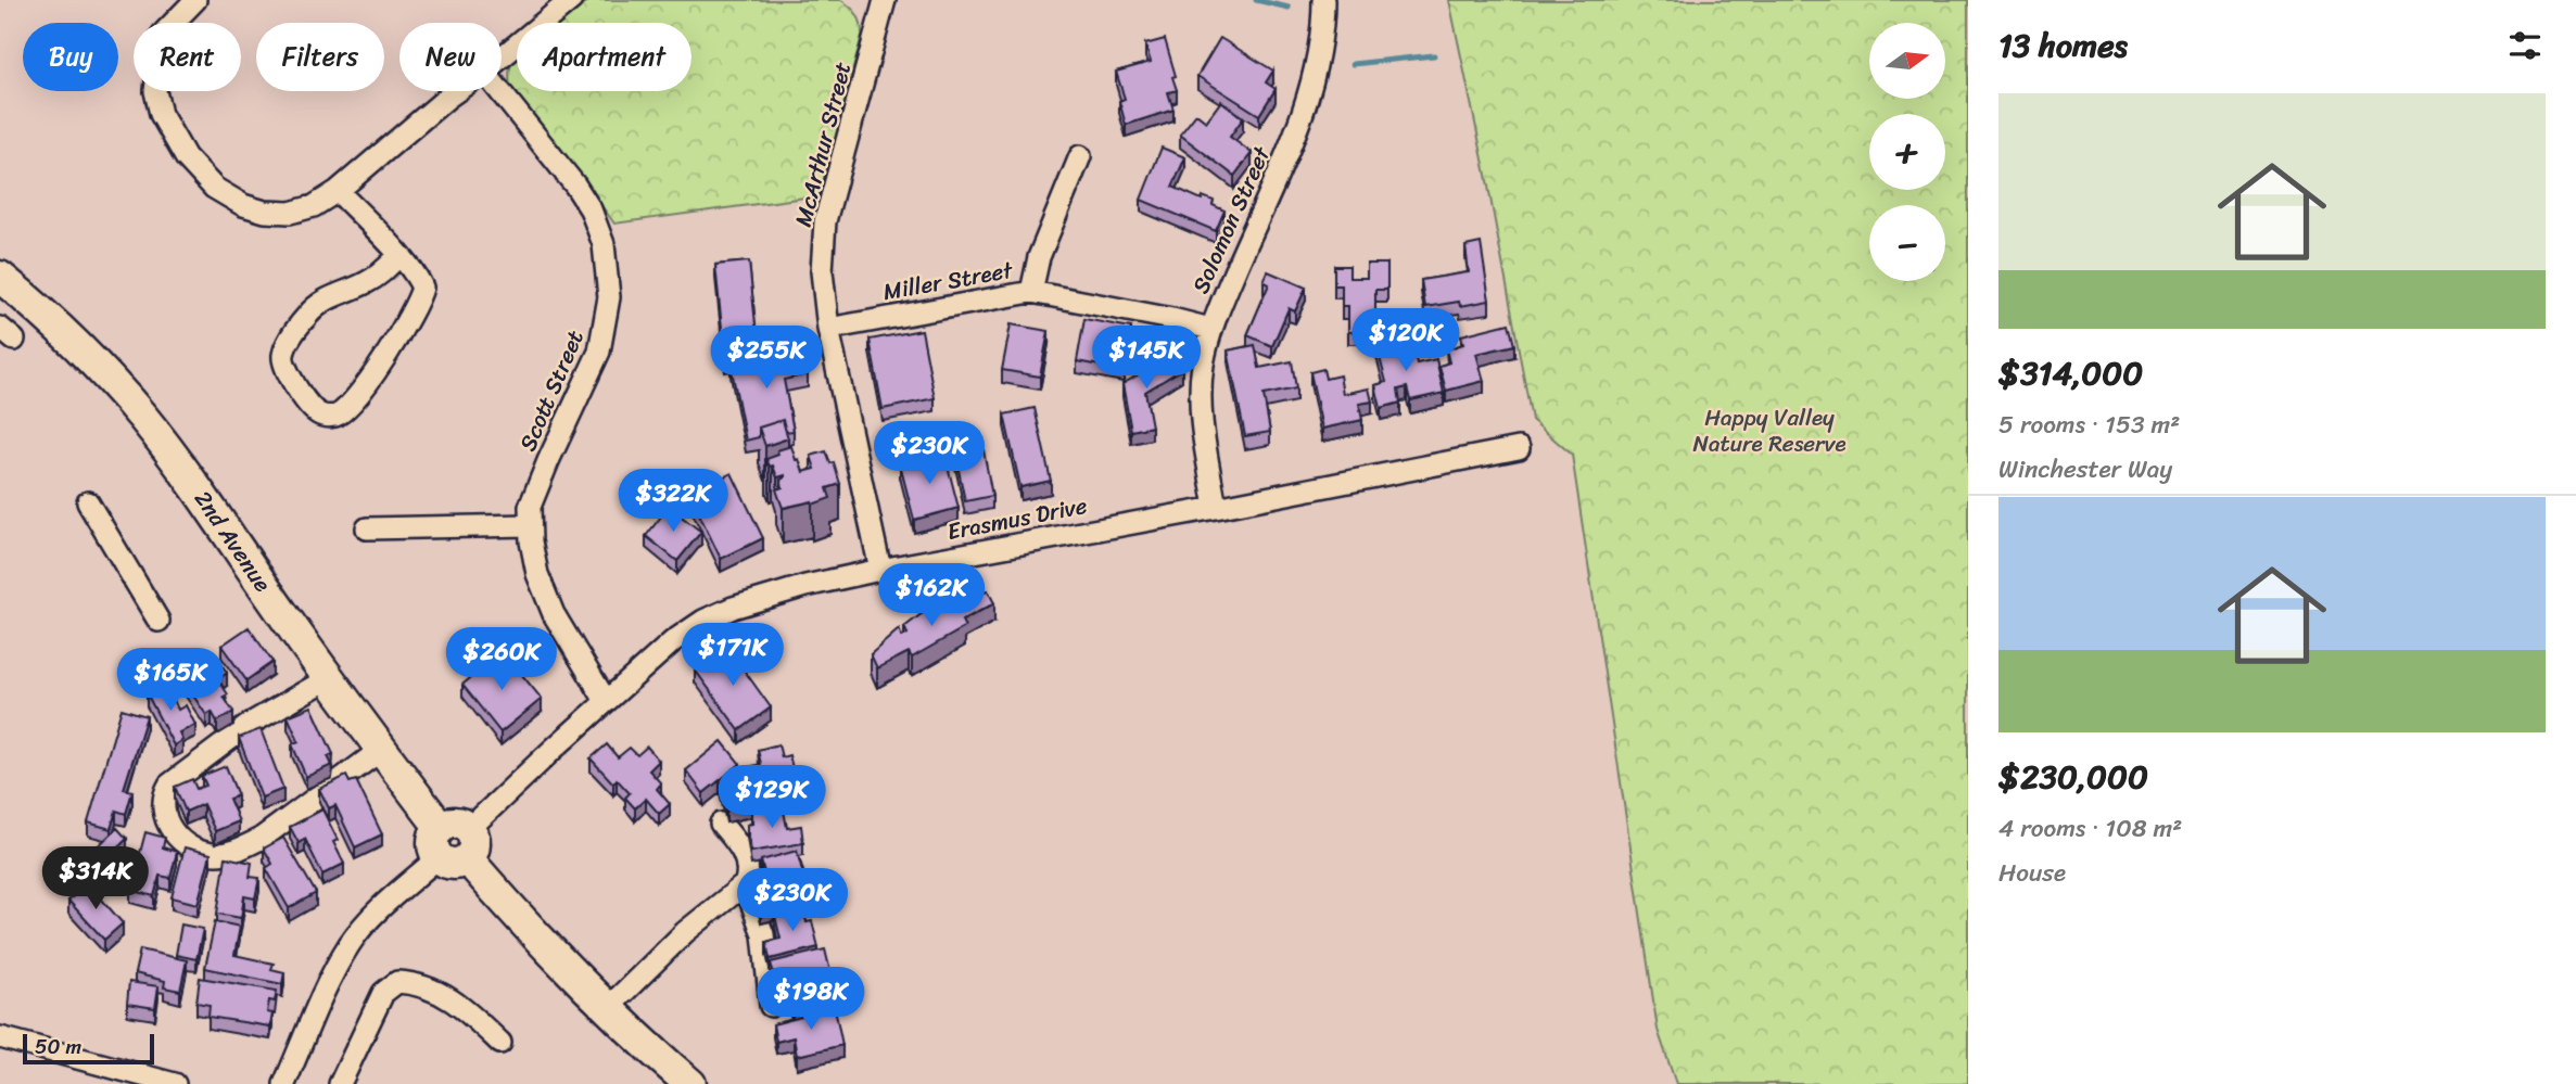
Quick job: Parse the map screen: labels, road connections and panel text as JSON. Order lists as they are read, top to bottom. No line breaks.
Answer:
{"streets":{"street":["McArthur Street","Solomon Street","Miller Street","Scott Street","Erasmus Drive","2nd Avenue"]},"crossings":[["McArthur Street","Miller Street"],["McArthur Street","Erasmus Drive"],["Solomon Street","Miller Street"],["Solomon Street","Erasmus Drive"],["Scott Street","Erasmus Drive"],["Erasmus Drive","2nd Avenue"]],"parks":["Happy Valley Nature Reserve"],"scale_bar":"50 m","north":"right","page":{"heading":"13 homes","map_buttons":["+","−"],"chip":["Buy","Rent","Filters","New","Apartment"],"list":[{"name":"$314,000","note":"5 rooms · 153 m² · Winchester Way"},{"name":"$230,000","note":"4 rooms · 108 m² · House"}],"price":["$120K","$255K","$145K","$230K","$322K","$162K","$171K","$260K","$165K","$129K","$314K","$230K","$198K"],"scale":"50 m"}}
